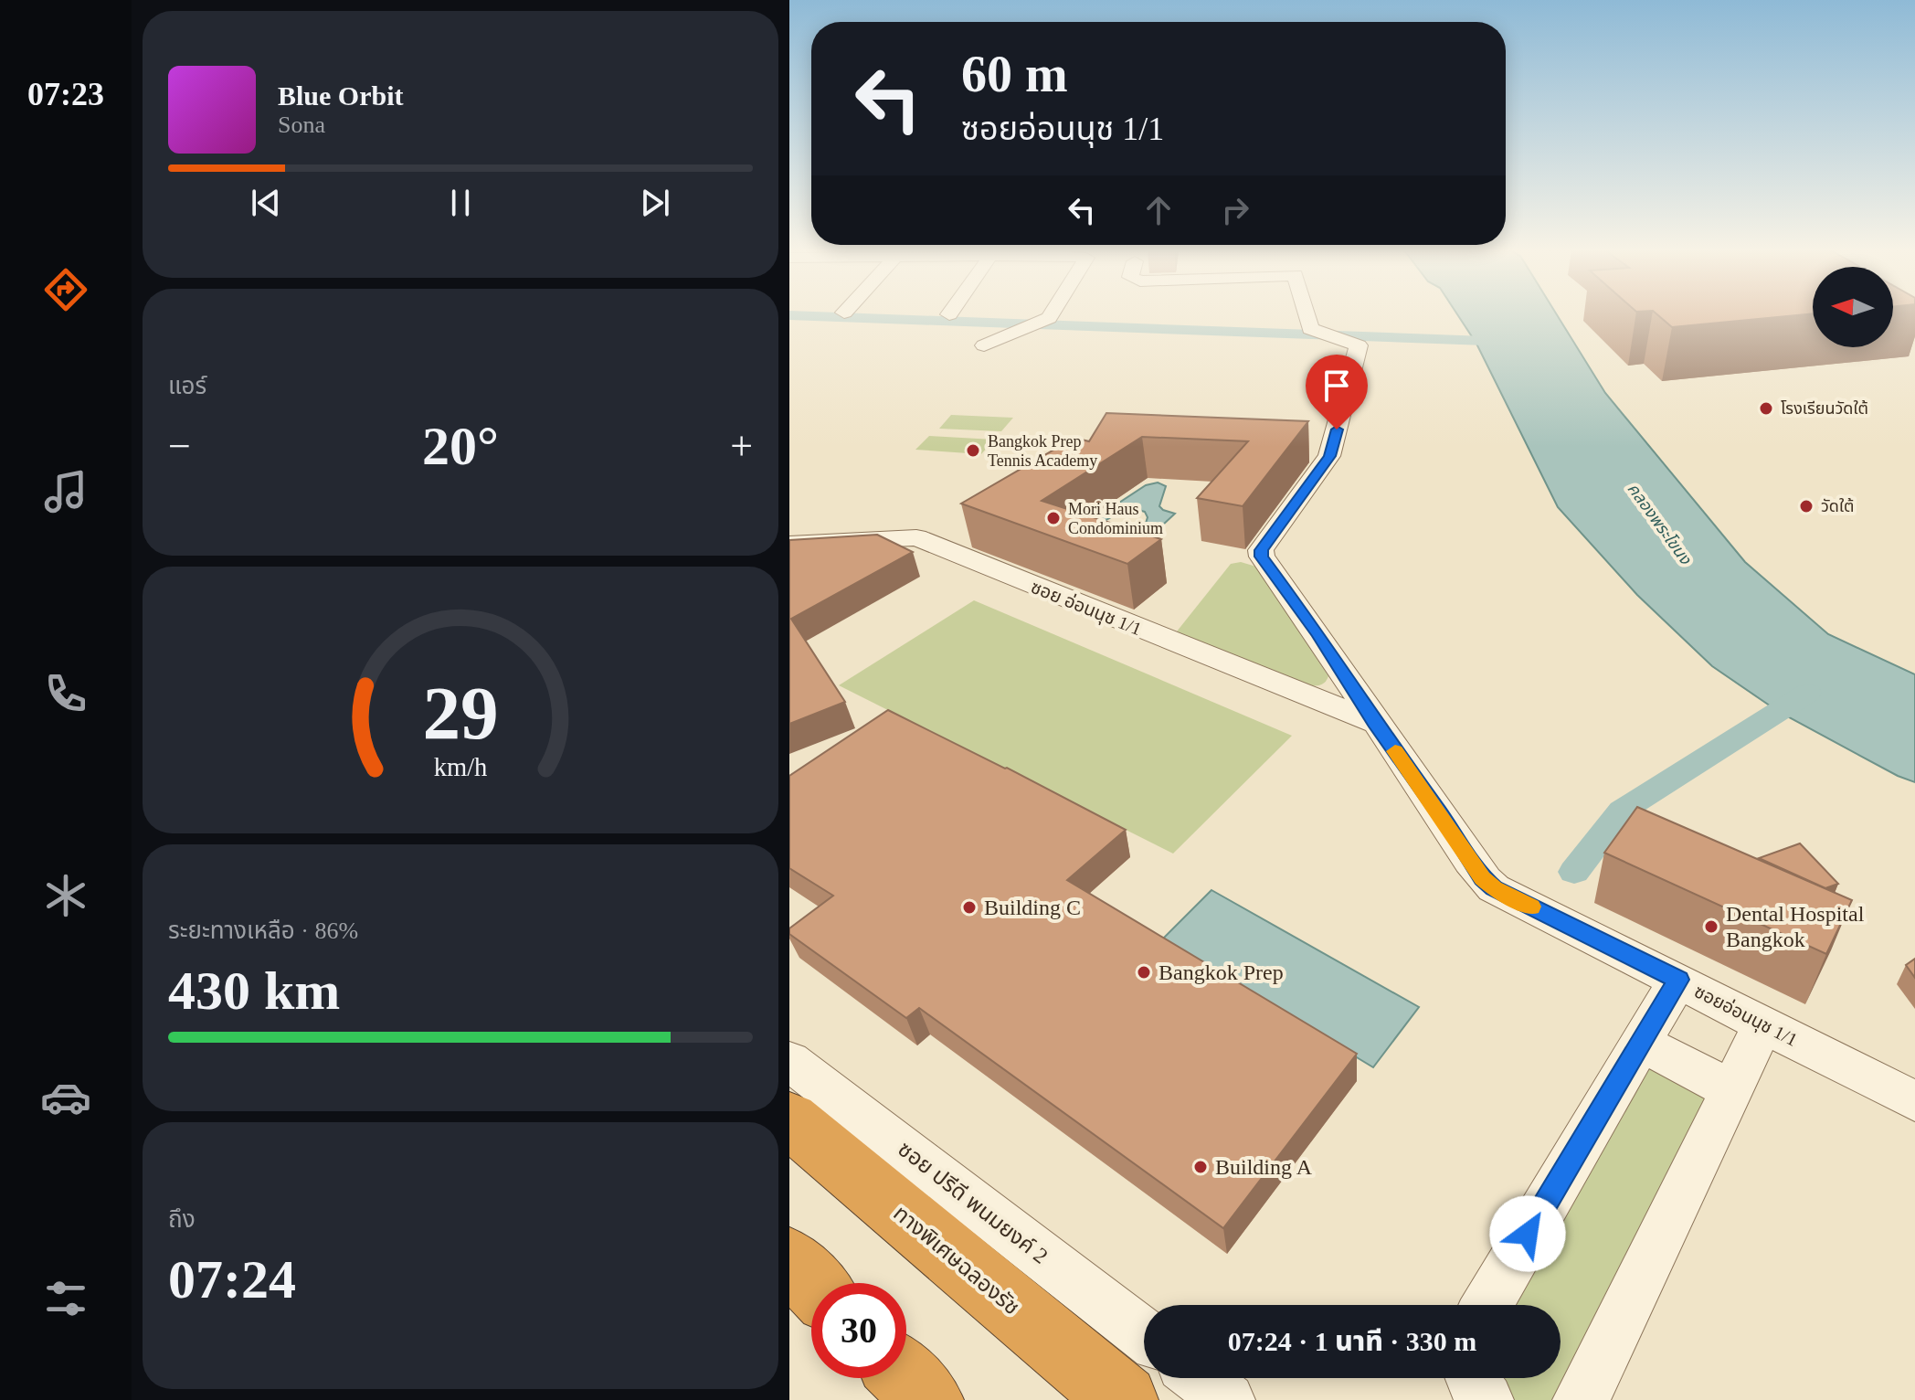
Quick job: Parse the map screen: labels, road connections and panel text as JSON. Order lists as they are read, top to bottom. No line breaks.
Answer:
{"streets":{"highway":["ทางพิเศษฉลองรัช"],"street":["ซอย อ่อนนุช 1/1","ซอยอ่อนนุช 1/1","ซอย ปรีดี พนมยงค์ 2"]},"crossings":[["ซอย อ่อนนุช 1/1","ซอยอ่อนนุช 1/1"]],"water":["คลองพระโขนง"],"places":["โรงเรียนวัดใต้","Bangkok Prep Tennis Academy","วัดใต้","Mori Haus Condominium","Building C","Dental Hospital Bangkok","Bangkok Prep","Building A"],"north":"left","page":{"tabs":"07:23","turn":["60 m","ซอยอ่อนนุช 1/1"],"song":["Blue Orbit","Sona"],"tile":["แอร์",["ระยะทางเหลือ · 86%","430 km"],["ถึง","07:24"]],"heat":["−","20°","+"],"limit":"30","trip":"07:24 · 1 นาที · 330 m","gauge":["29","km/h"]}}
